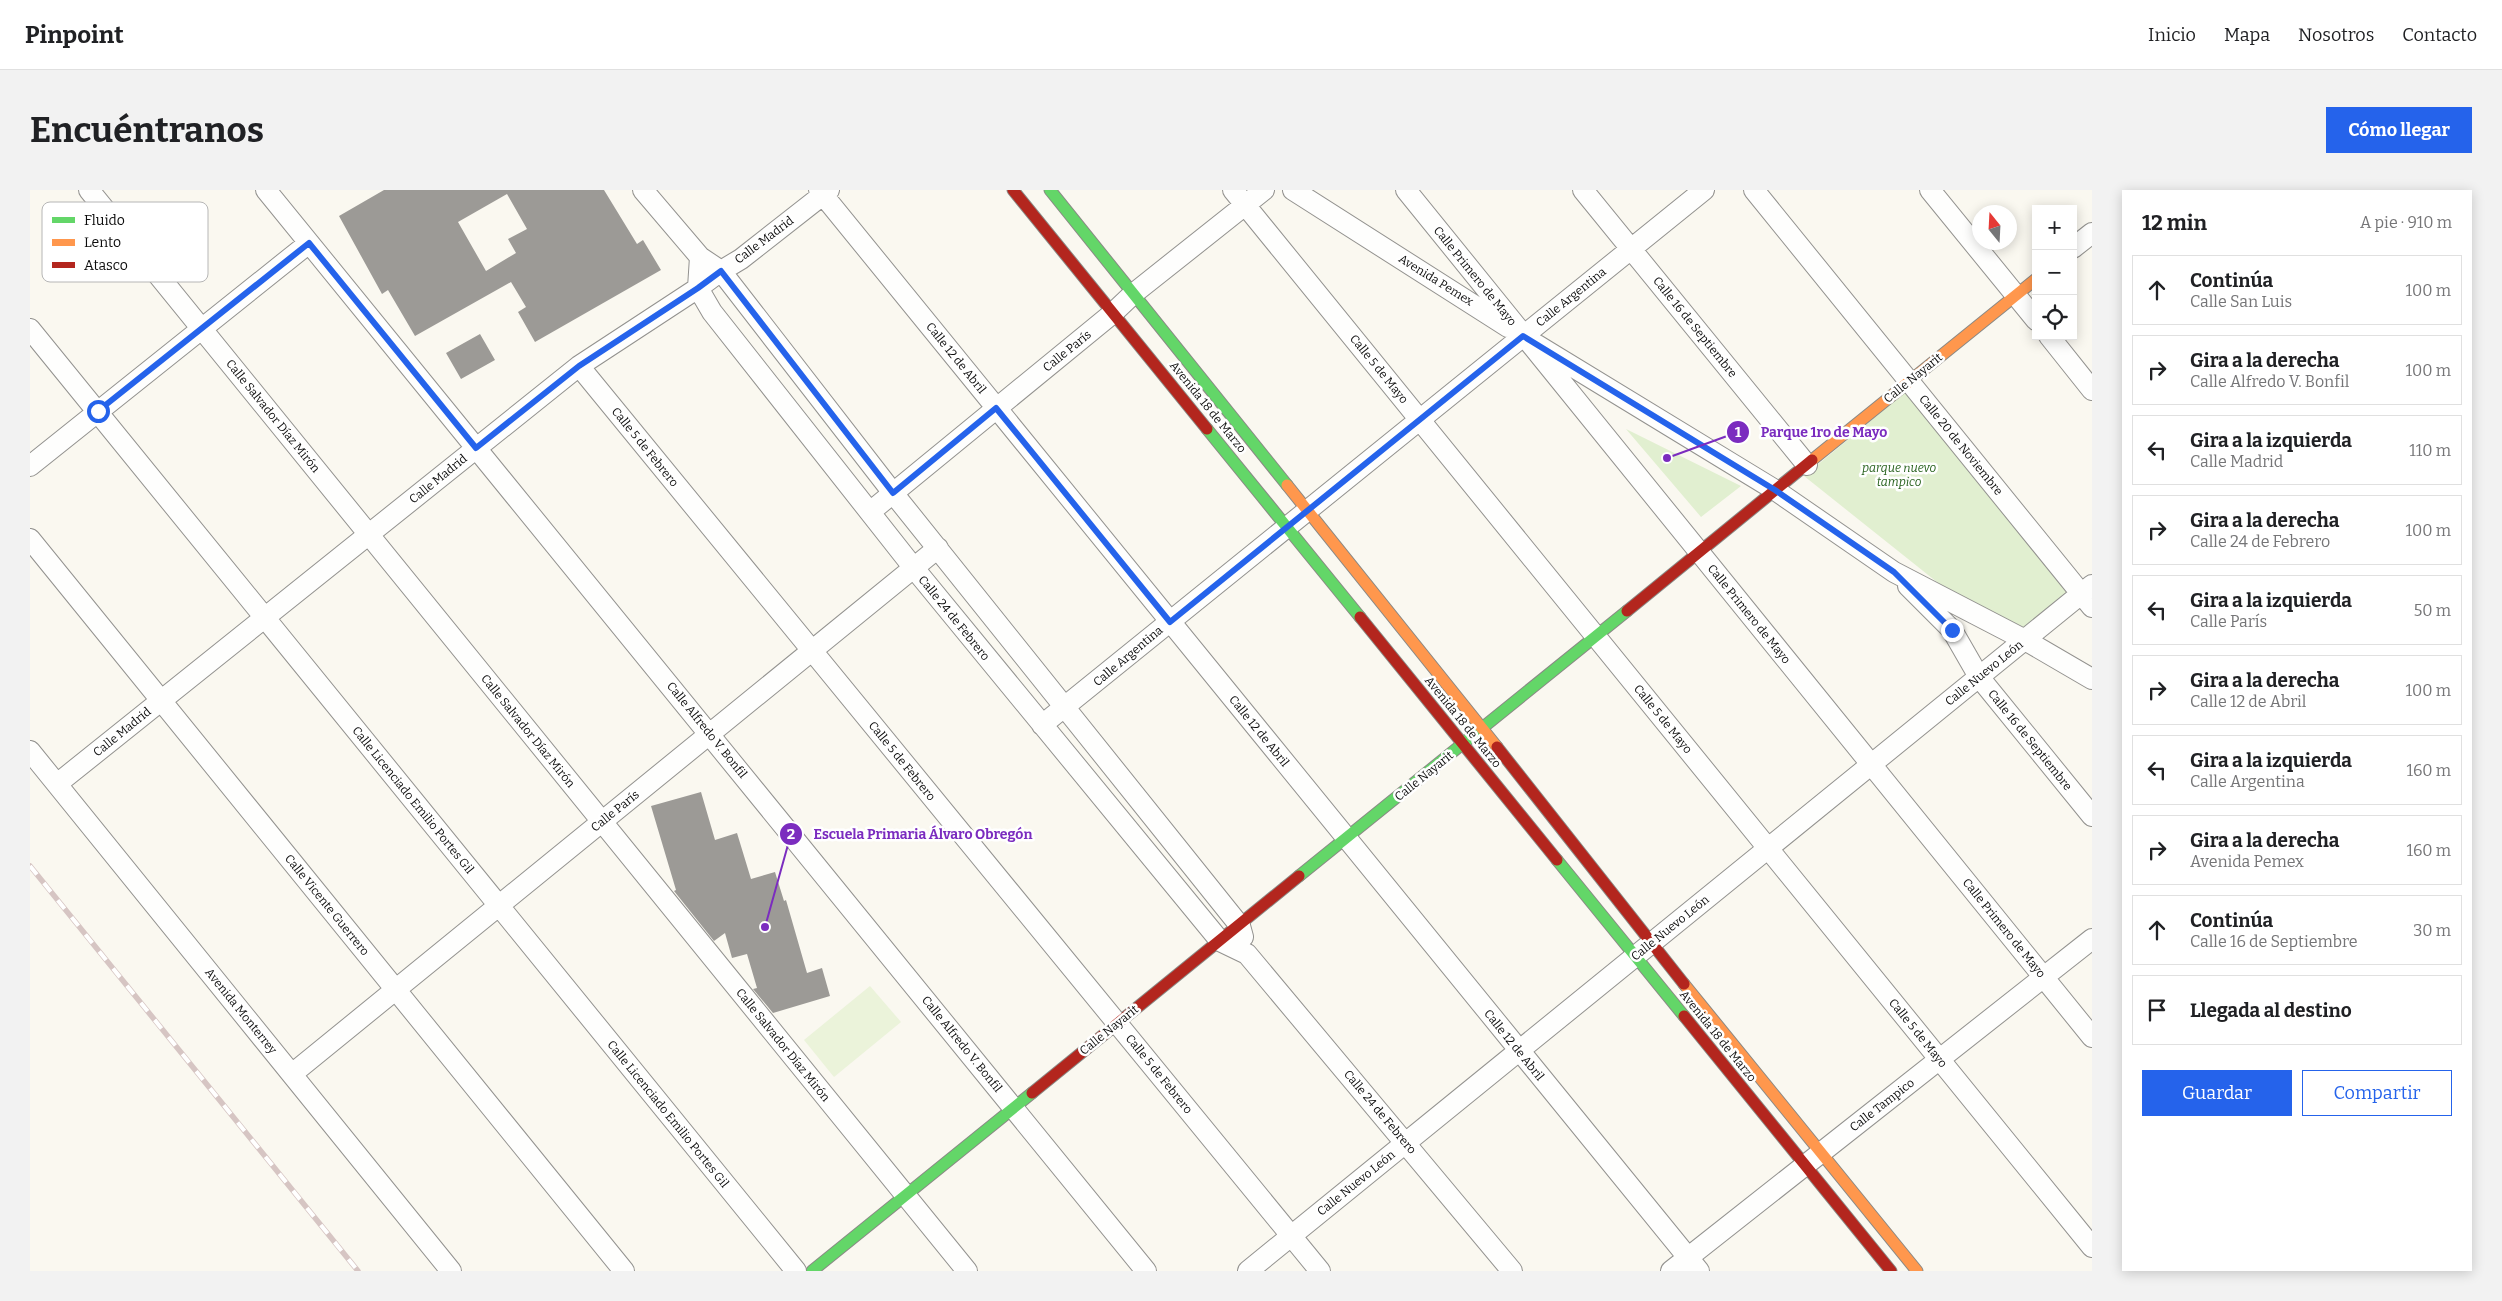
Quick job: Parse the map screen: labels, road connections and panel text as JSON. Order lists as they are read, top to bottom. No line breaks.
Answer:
{"streets":{"street":["Calle Madrid","Calle Primero de Mayo","Avenida Pemex","Calle Argentina","Calle 16 de Septiembre","Calle París","Calle 12 de Abril","Calle 5 de Mayo","Calle Nayarit","Avenida 18 de Marzo","Calle Salvador Díaz Mirón","Calle 20 de Noviembre","Calle 5 de Febrero","Calle 24 de Febrero","Calle Nuevo León","Calle Alfredo V. Bonfil","Calle Licenciado Emilio Portes Gil","Calle Vicente Guerrero","Avenida Monterrey","Calle Tampico"]},"crossings":[["Calle Madrid","Calle 12 de Abril"],["Calle Madrid","Calle Salvador Díaz Mirón"],["Calle Madrid","Calle 5 de Febrero"],["Calle Madrid","Calle 24 de Febrero"],["Calle Madrid","Calle Alfredo V. Bonfil"],["Calle Madrid","Calle Licenciado Emilio Portes Gil"],["Calle Madrid","Calle Vicente Guerrero"],["Calle Madrid","Avenida Monterrey"],["Calle Primero de Mayo","Avenida Pemex"],["Calle Primero de Mayo","Calle Argentina"],["Calle Primero de Mayo","Calle Nayarit"],["Calle Primero de Mayo","Calle Nuevo León"],["Calle Primero de Mayo","Calle Tampico"],["Avenida Pemex","Calle Argentina"],["Avenida Pemex","Calle 16 de Septiembre"],["Avenida Pemex","Calle Nayarit"],["Avenida Pemex","Calle Nuevo León"],["Calle Argentina","Calle 16 de Septiembre"],["Calle Argentina","Calle 12 de Abril"],["Calle Argentina","Calle 5 de Mayo"],["Calle Argentina","Avenida 18 de Marzo"],["Calle Argentina","Calle 24 de Febrero"],["Calle 16 de Septiembre","Calle Nayarit"],["Calle 16 de Septiembre","Calle Nuevo León"],["Calle París","Calle 12 de Abril"],["Calle París","Calle 5 de Mayo"],["Calle París","Avenida 18 de Marzo"],["Calle París","Calle Salvador Díaz Mirón"],["Calle París","Calle 5 de Febrero"],["Calle París","Calle 24 de Febrero"],["Calle París","Calle Alfredo V. Bonfil"],["Calle París","Calle Licenciado Emilio Portes Gil"],["Calle París","Calle Vicente Guerrero"],["Calle París","Avenida Monterrey"],["Calle 12 de Abril","Calle Nayarit"],["Calle 12 de Abril","Calle Nuevo León"],["Calle 12 de Abril","Calle Tampico"],["Calle 5 de Mayo","Calle Nayarit"],["Calle 5 de Mayo","Calle Nuevo León"],["Calle 5 de Mayo","Calle Tampico"],["Calle Nayarit","Avenida 18 de Marzo"],["Calle Nayarit","Calle Salvador Díaz Mirón"],["Calle Nayarit","Calle 20 de Noviembre"],["Calle Nayarit","Calle 5 de Febrero"],["Calle Nayarit","Calle 24 de Febrero"],["Calle Nayarit","Calle Alfredo V. Bonfil"],["Avenida 18 de Marzo","Calle Nuevo León"],["Avenida 18 de Marzo","Calle Tampico"],["Calle 20 de Noviembre","Calle Nuevo León"],["Calle 5 de Febrero","Calle Nuevo León"],["Calle 24 de Febrero","Calle Nuevo León"]],"parks":["parque nuevo tampico"],"places":["Parque 1ro de Mayo","Escuela Primaria Álvaro Obregón"],"legend":["Fluido","Lento","Atasco"],"north":"top","page":{"header":"Pinpoint","nav":["Inicio","Mapa","Nosotros","Contacto"],"buttons":["Cómo llegar",["Guardar","Compartir"]],"title":"Encuéntranos","heading":["12 min","A pie · 910 m"],"map_buttons":["+","−"],"list":[["Continúa","Calle San Luis","100 m"],["Gira a la derecha","Calle Alfredo V. Bonfil","100 m"],["Gira a la izquierda","Calle Madrid","110 m"],["Gira a la derecha","Calle 24 de Febrero","100 m"],["Gira a la izquierda","Calle París","50 m"],["Gira a la derecha","Calle 12 de Abril","100 m"],["Gira a la izquierda","Calle Argentina","160 m"],["Gira a la derecha","Avenida Pemex","160 m"],["Continúa","Calle 16 de Septiembre","30 m"],"Llegada al destino"]}}
